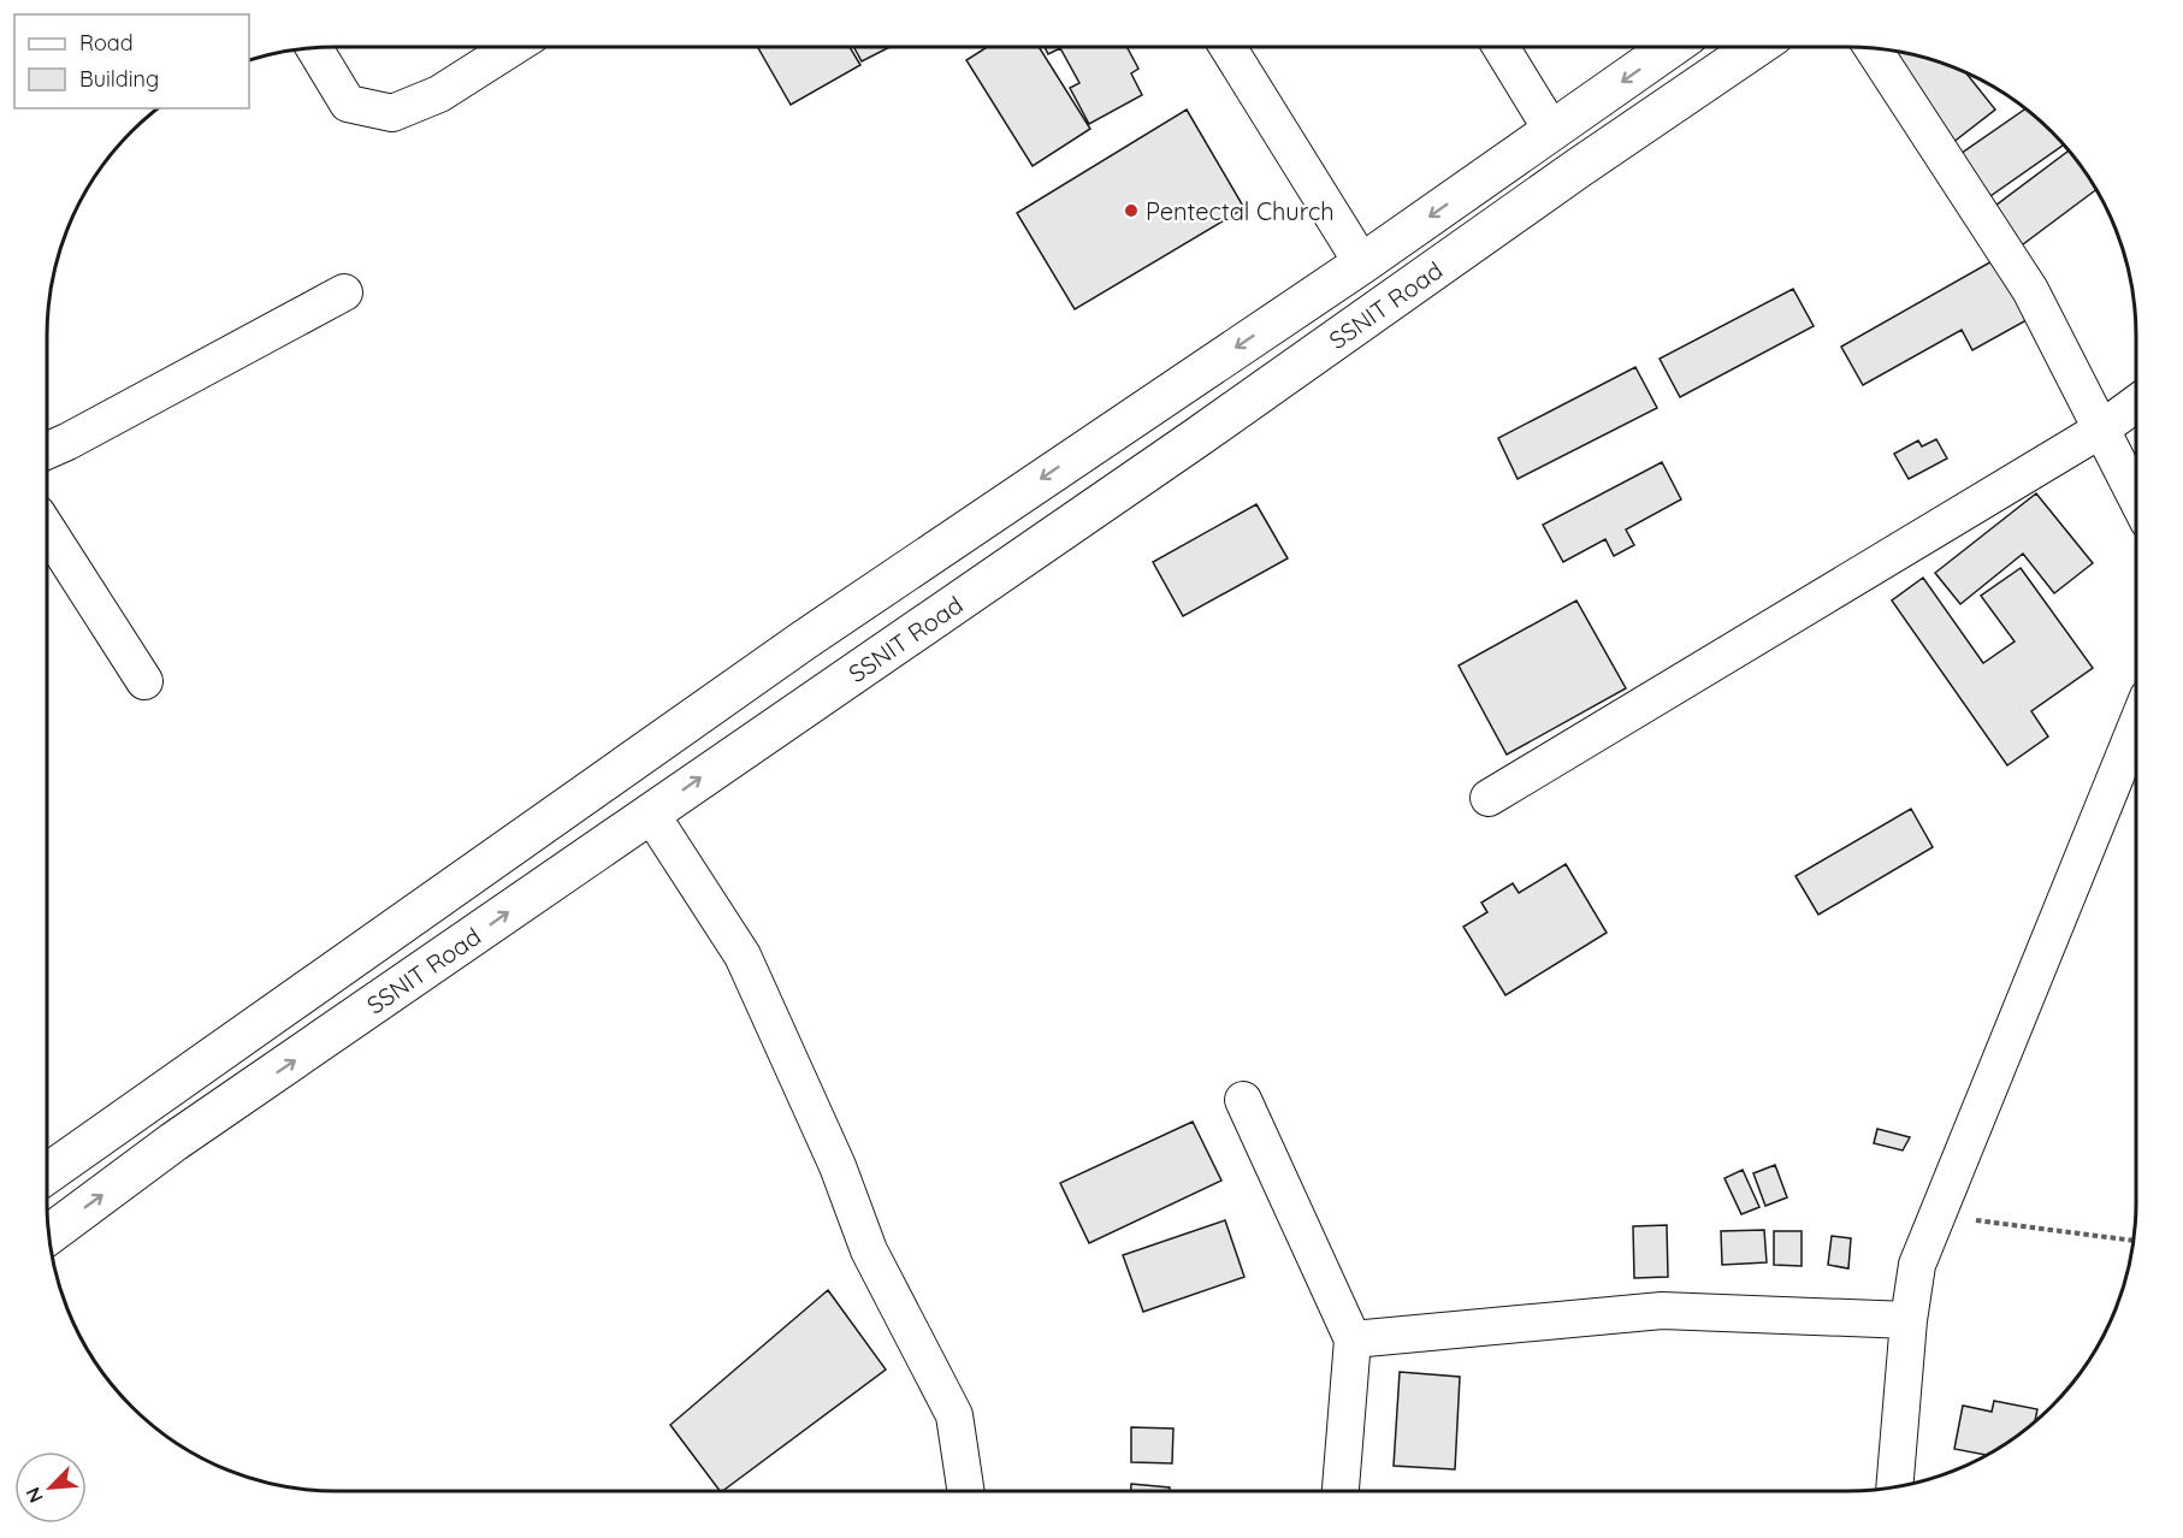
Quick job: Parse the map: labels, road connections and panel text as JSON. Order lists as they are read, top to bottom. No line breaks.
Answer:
{"streets":{"street":["SSNIT Road"]},"places":["Pentectal Church"],"legend":["Road","Building"],"north":"bottom left"}
